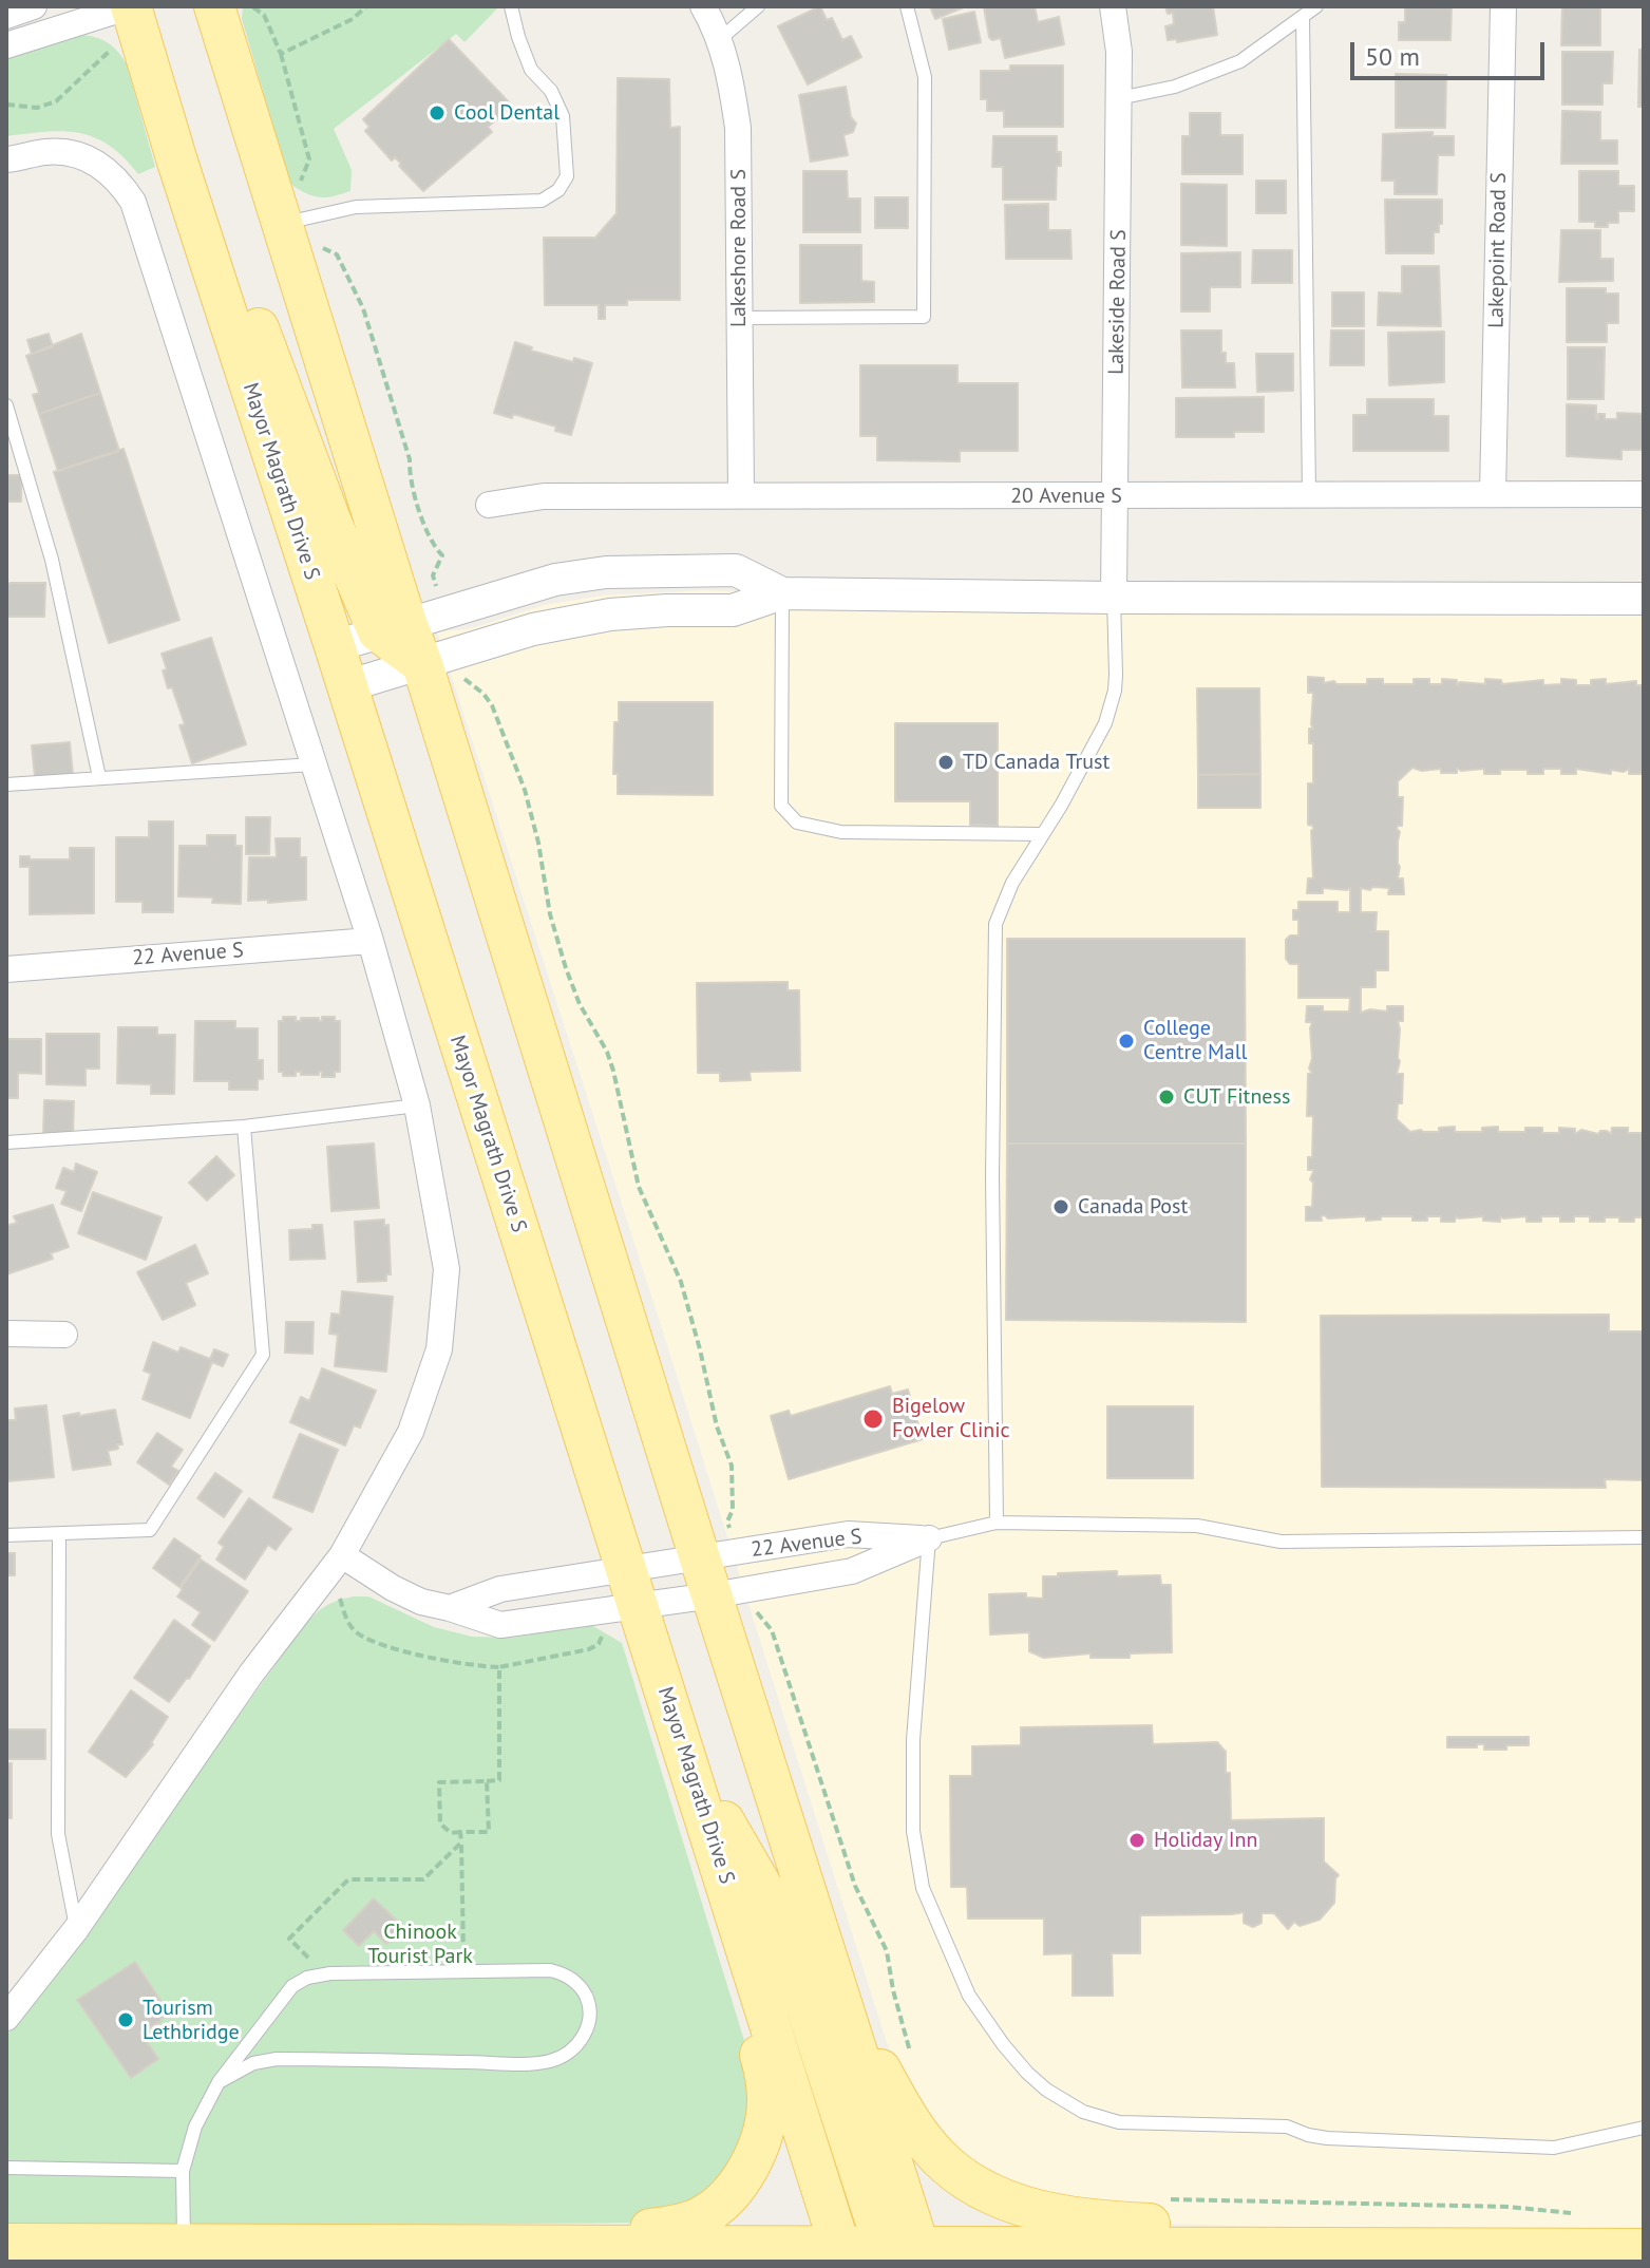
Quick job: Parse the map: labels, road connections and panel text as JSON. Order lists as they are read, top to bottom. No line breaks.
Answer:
{"streets":{"main road":["Mayor Magrath Drive S"],"street":["Lakeshore Road S","Lakepoint Road S","Lakeside Road S","20 Avenue S","22 Avenue S"]},"crossings":[["Lakeshore Road S","20 Avenue S"],["Lakepoint Road S","20 Avenue S"],["Lakeside Road S","20 Avenue S"],["Mayor Magrath Drive S","22 Avenue S"]],"parks":["Chinook Tourist Park"],"places":["Cool Dental","TD Canada Trust","College Centre Mall","CUT Fitness","Canada Post","Bigelow Fowler Clinic","Holiday Inn","Tourism Lethbridge"],"scale_bar":"50 m"}
